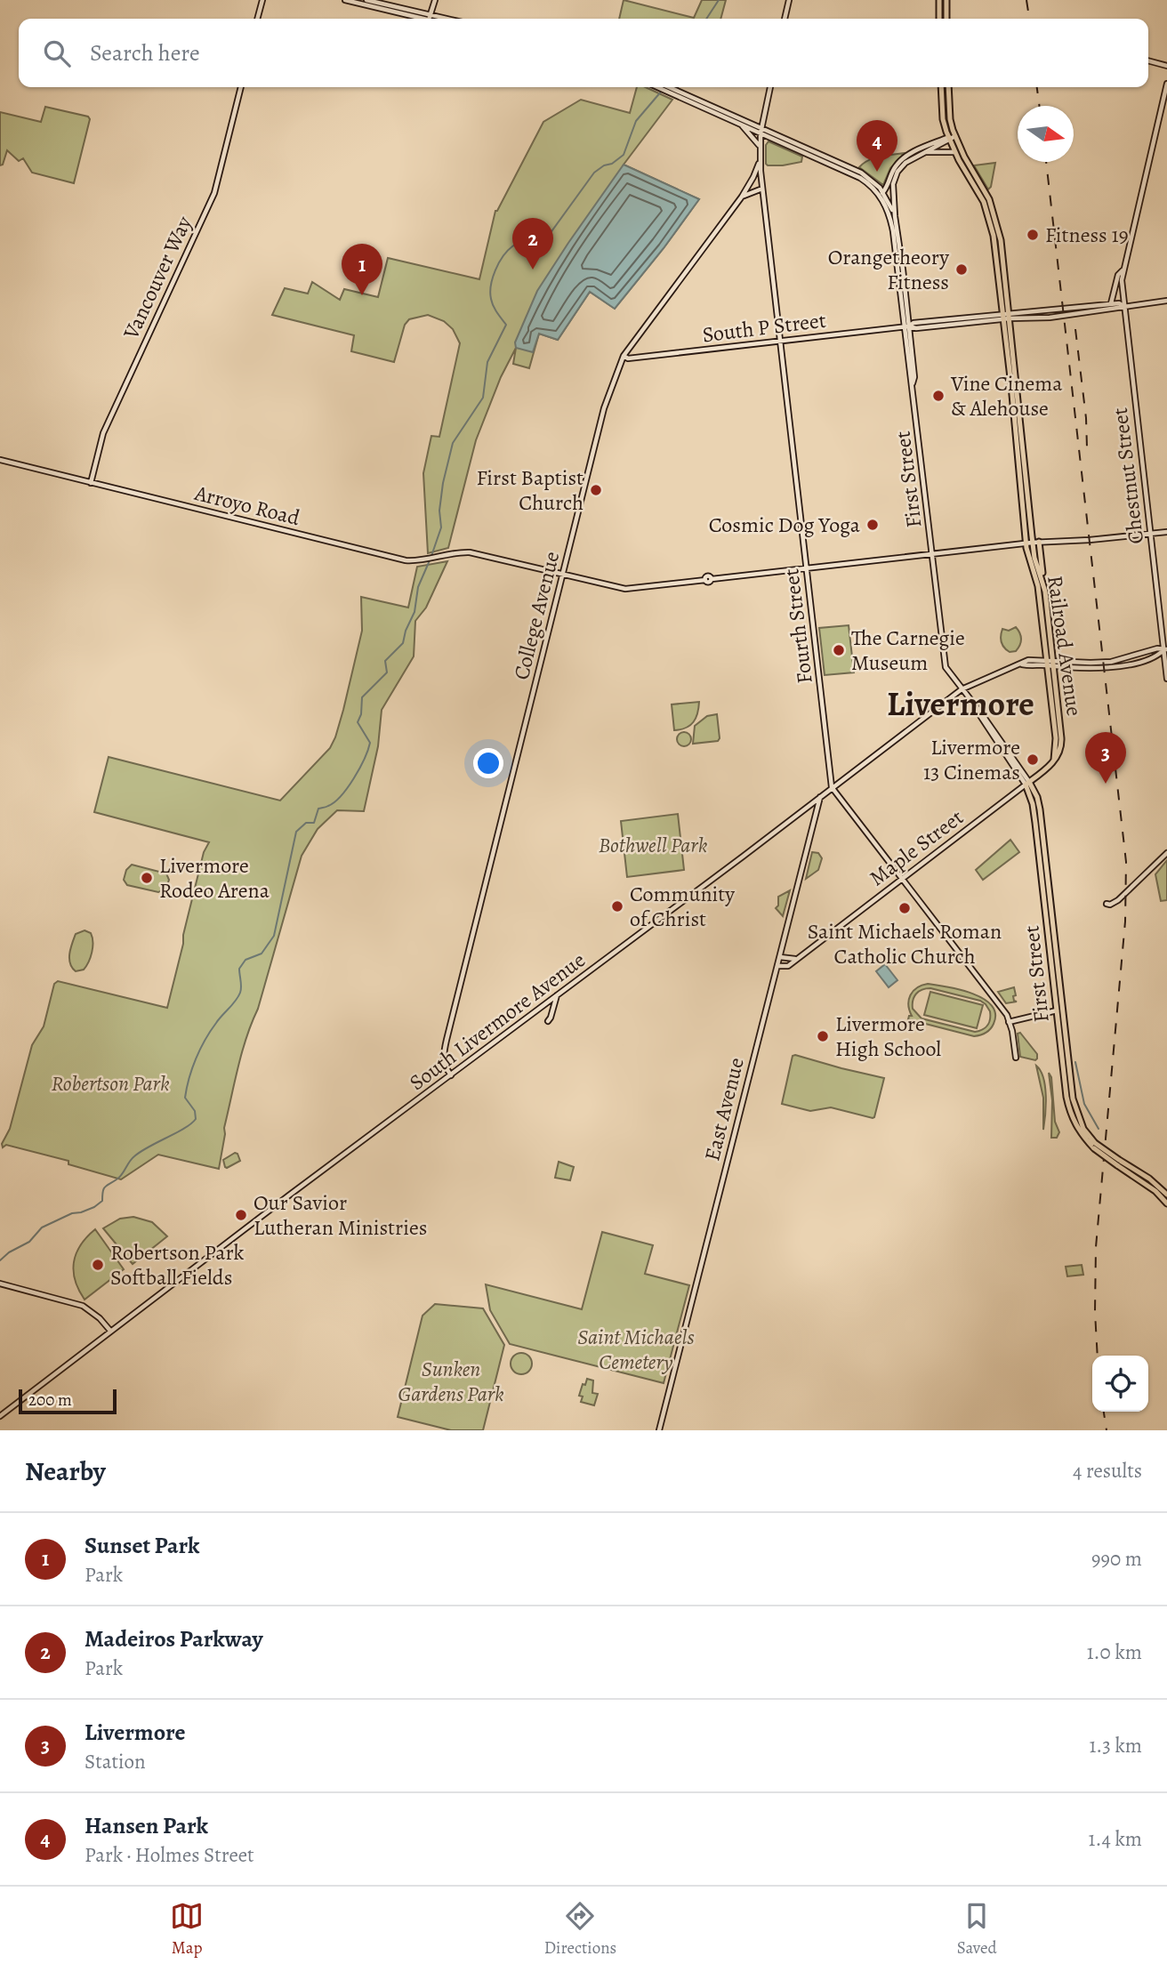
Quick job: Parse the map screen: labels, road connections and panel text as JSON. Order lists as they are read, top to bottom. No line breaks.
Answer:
{"streets":{"main road":["First Street","Railroad Avenue","Maple Street"],"street":["Vancouver Way","South P Street","Chestnut Street","Arroyo Road","College Avenue","Fourth Street","South Livermore Avenue","East Avenue"]},"crossings":[["Vancouver Way","Arroyo Road"],["South P Street","First Street"],["South P Street","College Avenue"],["South P Street","Fourth Street"],["South P Street","Railroad Avenue"],["Chestnut Street","Arroyo Road"],["Chestnut Street","South Livermore Avenue"],["First Street","Arroyo Road"],["First Street","Maple Street"],["First Street","South Livermore Avenue"],["Arroyo Road","College Avenue"],["Arroyo Road","Fourth Street"],["Arroyo Road","Railroad Avenue"],["College Avenue","Fourth Street"],["College Avenue","South Livermore Avenue"],["Fourth Street","South Livermore Avenue"],["Railroad Avenue","Maple Street"],["Railroad Avenue","South Livermore Avenue"],["Maple Street","East Avenue"],["South Livermore Avenue","East Avenue"]],"districts":["Livermore"],"parks":["Bothwell Park","Robertson Park","Saint Michaels Cemetery","Sunken Gardens Park"],"places":["Fitness 19","Orangetheory Fitness","Vine Cinema & Alehouse","First Baptist Church","Cosmic Dog Yoga","The Carnegie Museum","Livermore 13 Cinemas","Livermore Rodeo Arena","Community of Christ","Saint Michaels Roman Catholic Church","Livermore High School","Our Savior Lutheran Ministries","Robertson Park Softball Fields"],"scale_bar":"200 m","north":"right","page":{"search":"Search here","pins":["4","2","1","3"],"scale":"200 m","heading":["Nearby","4 results"],"list":[{"mark":"1","name":"Sunset Park","note":"Park","value":"990 m"},{"mark":"2","name":"Madeiros Parkway","note":"Park","value":"1.0 km"},{"mark":"3","name":"Livermore","note":"Station","value":"1.3 km"},{"mark":"4","name":"Hansen Park","note":"Park · Holmes Street","value":"1.4 km"}],"nav":["Map","Directions","Saved"]}}
